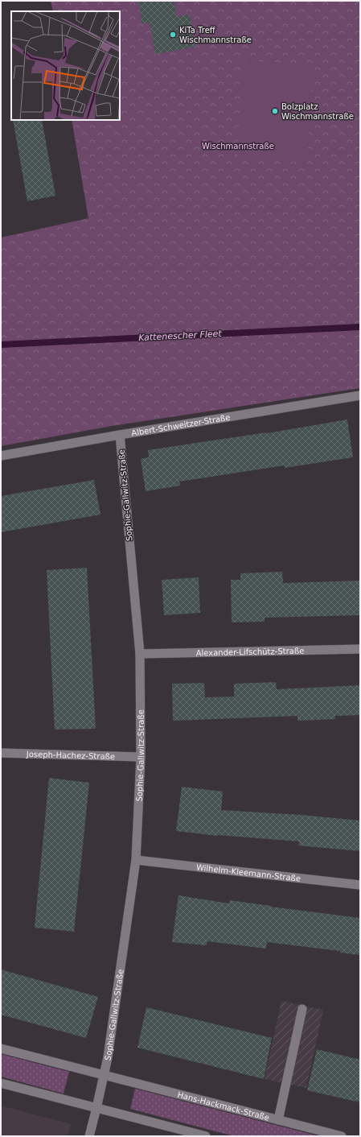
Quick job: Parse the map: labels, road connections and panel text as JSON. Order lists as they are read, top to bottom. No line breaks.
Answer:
{"streets":{"street":["Albert-Schweitzer-Straße","Sophie-Gallwitz-Straße","Alexander-Lifschütz-Straße","Joseph-Hachez-Straße","Wilhelm-Kleemann-Straße","Hans-Hackmack-Straße"]},"crossings":[["Albert-Schweitzer-Straße","Sophie-Gallwitz-Straße"],["Sophie-Gallwitz-Straße","Alexander-Lifschütz-Straße"],["Sophie-Gallwitz-Straße","Joseph-Hachez-Straße"],["Sophie-Gallwitz-Straße","Wilhelm-Kleemann-Straße"],["Sophie-Gallwitz-Straße","Hans-Hackmack-Straße"]],"water":["Kattenescher Fleet"],"parks":["Wischmannstraße"],"places":["KiTa Treff Wischmannstraße","Bolzplatz Wischmannstraße"]}
